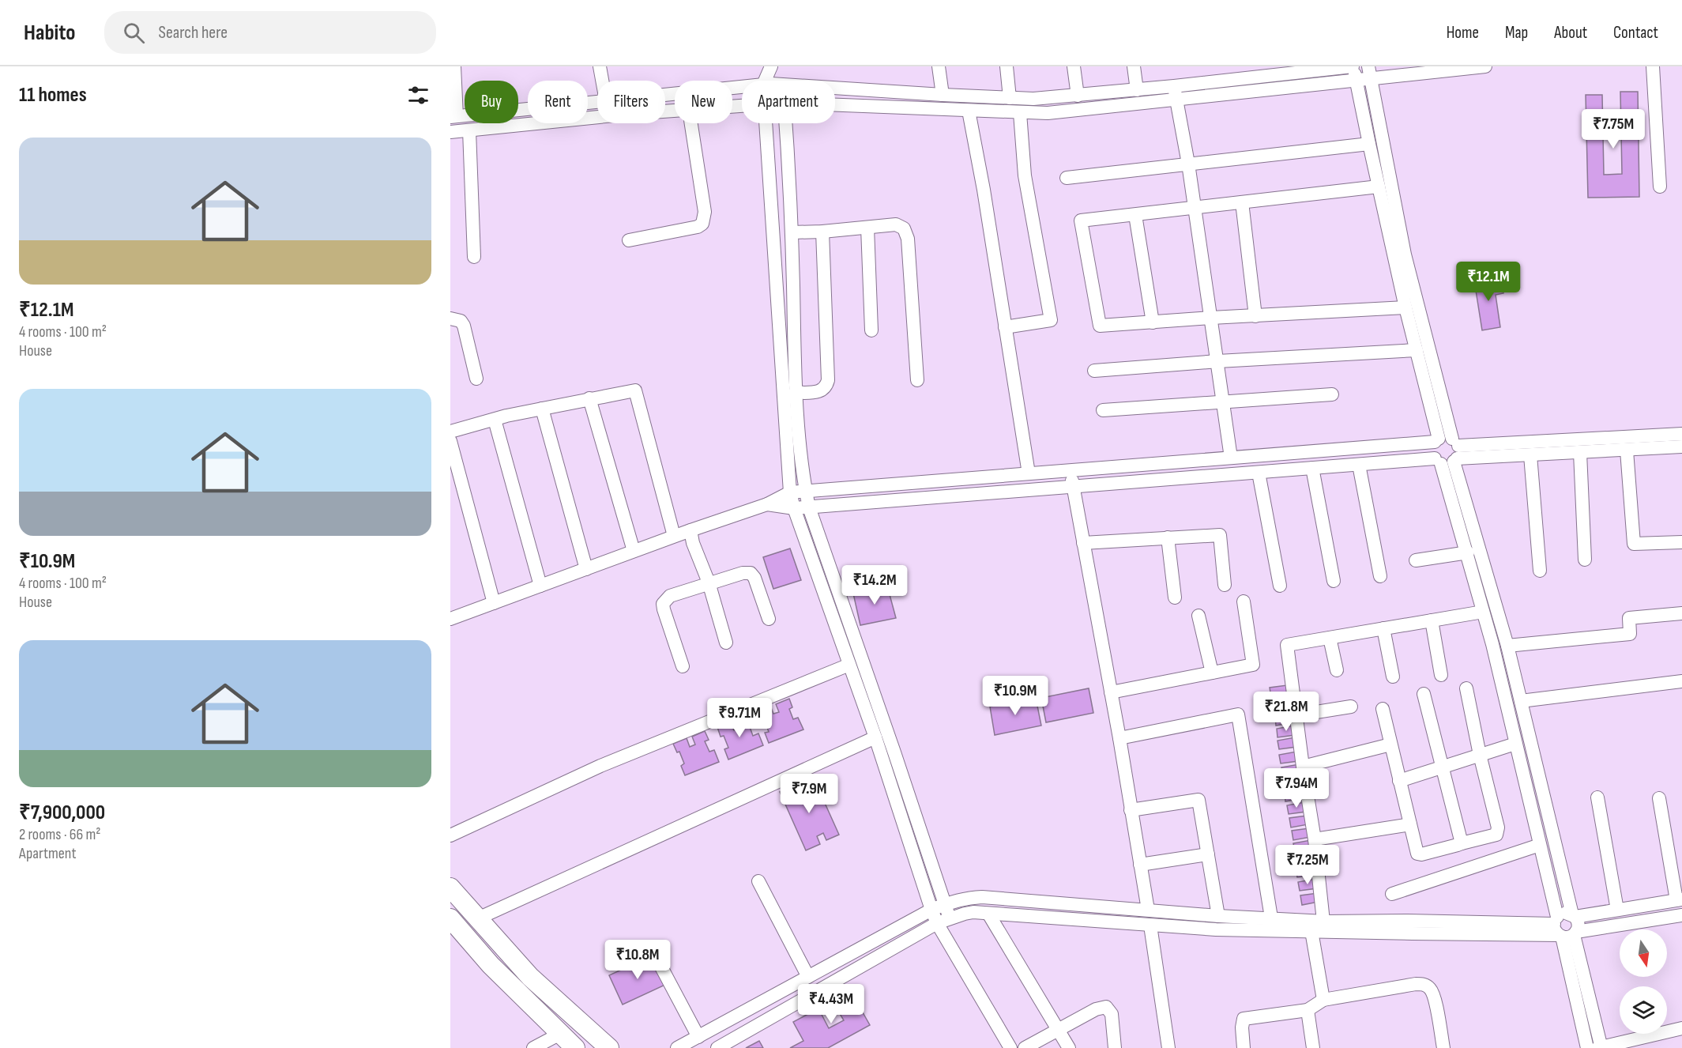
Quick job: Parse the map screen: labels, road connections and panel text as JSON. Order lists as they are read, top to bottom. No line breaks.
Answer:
{"north":"bottom","page":{"header":"Habito","search":"Search here","nav":["Home","Map","About","Contact"],"heading":"11 homes","chip":["Buy","Rent","Filters","New","Apartment"],"price":["₹7.75M","₹12.1M","₹14.2M","₹10.9M","₹21.8M","₹9.71M","₹7.94M","₹7.9M","₹7.25M","₹10.8M","₹4.43M"],"list":[{"name":"₹12.1M","note":"4 rooms · 100 m² · House"},{"name":"₹10.9M","note":"4 rooms · 100 m² · House"},{"name":"₹7,900,000","note":"2 rooms · 66 m² · Apartment"}]}}
